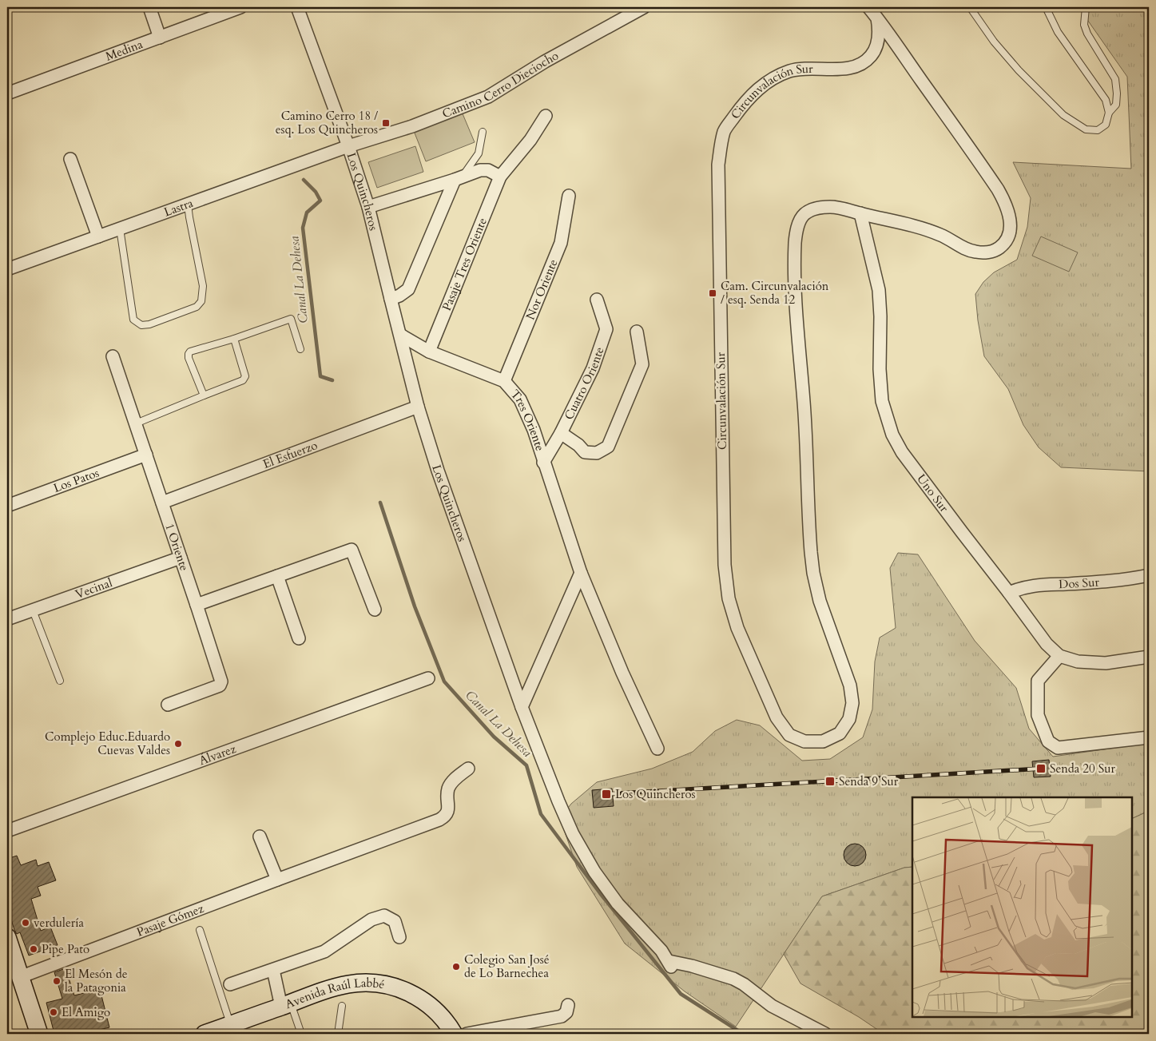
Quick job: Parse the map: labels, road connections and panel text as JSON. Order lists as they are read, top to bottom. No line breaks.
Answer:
{"streets":{"street":["Medina","Camino Cerro Dieciocho","Circunvalación Sur","Los Quincheros","Lastra","Pasaje Tres Oriente","Nor Oriente","Cuatro Oriente","Tres Oriente","El Esfuerzo","Los Patos","Uno Sur","1 Oriente","Dos Sur","Vecinal","Álvarez","Pasaje Gómez","Avenida Raúl Labbé"]},"crossings":[["Camino Cerro Dieciocho","Los Quincheros"],["Camino Cerro Dieciocho","Lastra"],["Circunvalación Sur","Uno Sur"],["Los Quincheros","Lastra"],["Los Quincheros","Tres Oriente"],["Los Quincheros","El Esfuerzo"],["Pasaje Tres Oriente","Tres Oriente"],["Nor Oriente","Tres Oriente"],["Cuatro Oriente","Tres Oriente"],["El Esfuerzo","1 Oriente"],["Los Patos","1 Oriente"],["Uno Sur","Dos Sur"],["1 Oriente","Vecinal"]],"water":["Canal La Dehesa"],"places":{"transit":["Camino Cerro 18 / esq. Los Quincheros","Cam. Circunvalación / esq. Senda 12","Senda 20 Sur","Senda 9 Sur","Los Quincheros"],"other":["Complejo Educ.Eduardo Cuevas Valdes","verdulería","Pipe Pato","Colegio San José de Lo Barnechea","El Mesón de la Patagonia","El Amigo"]}}
